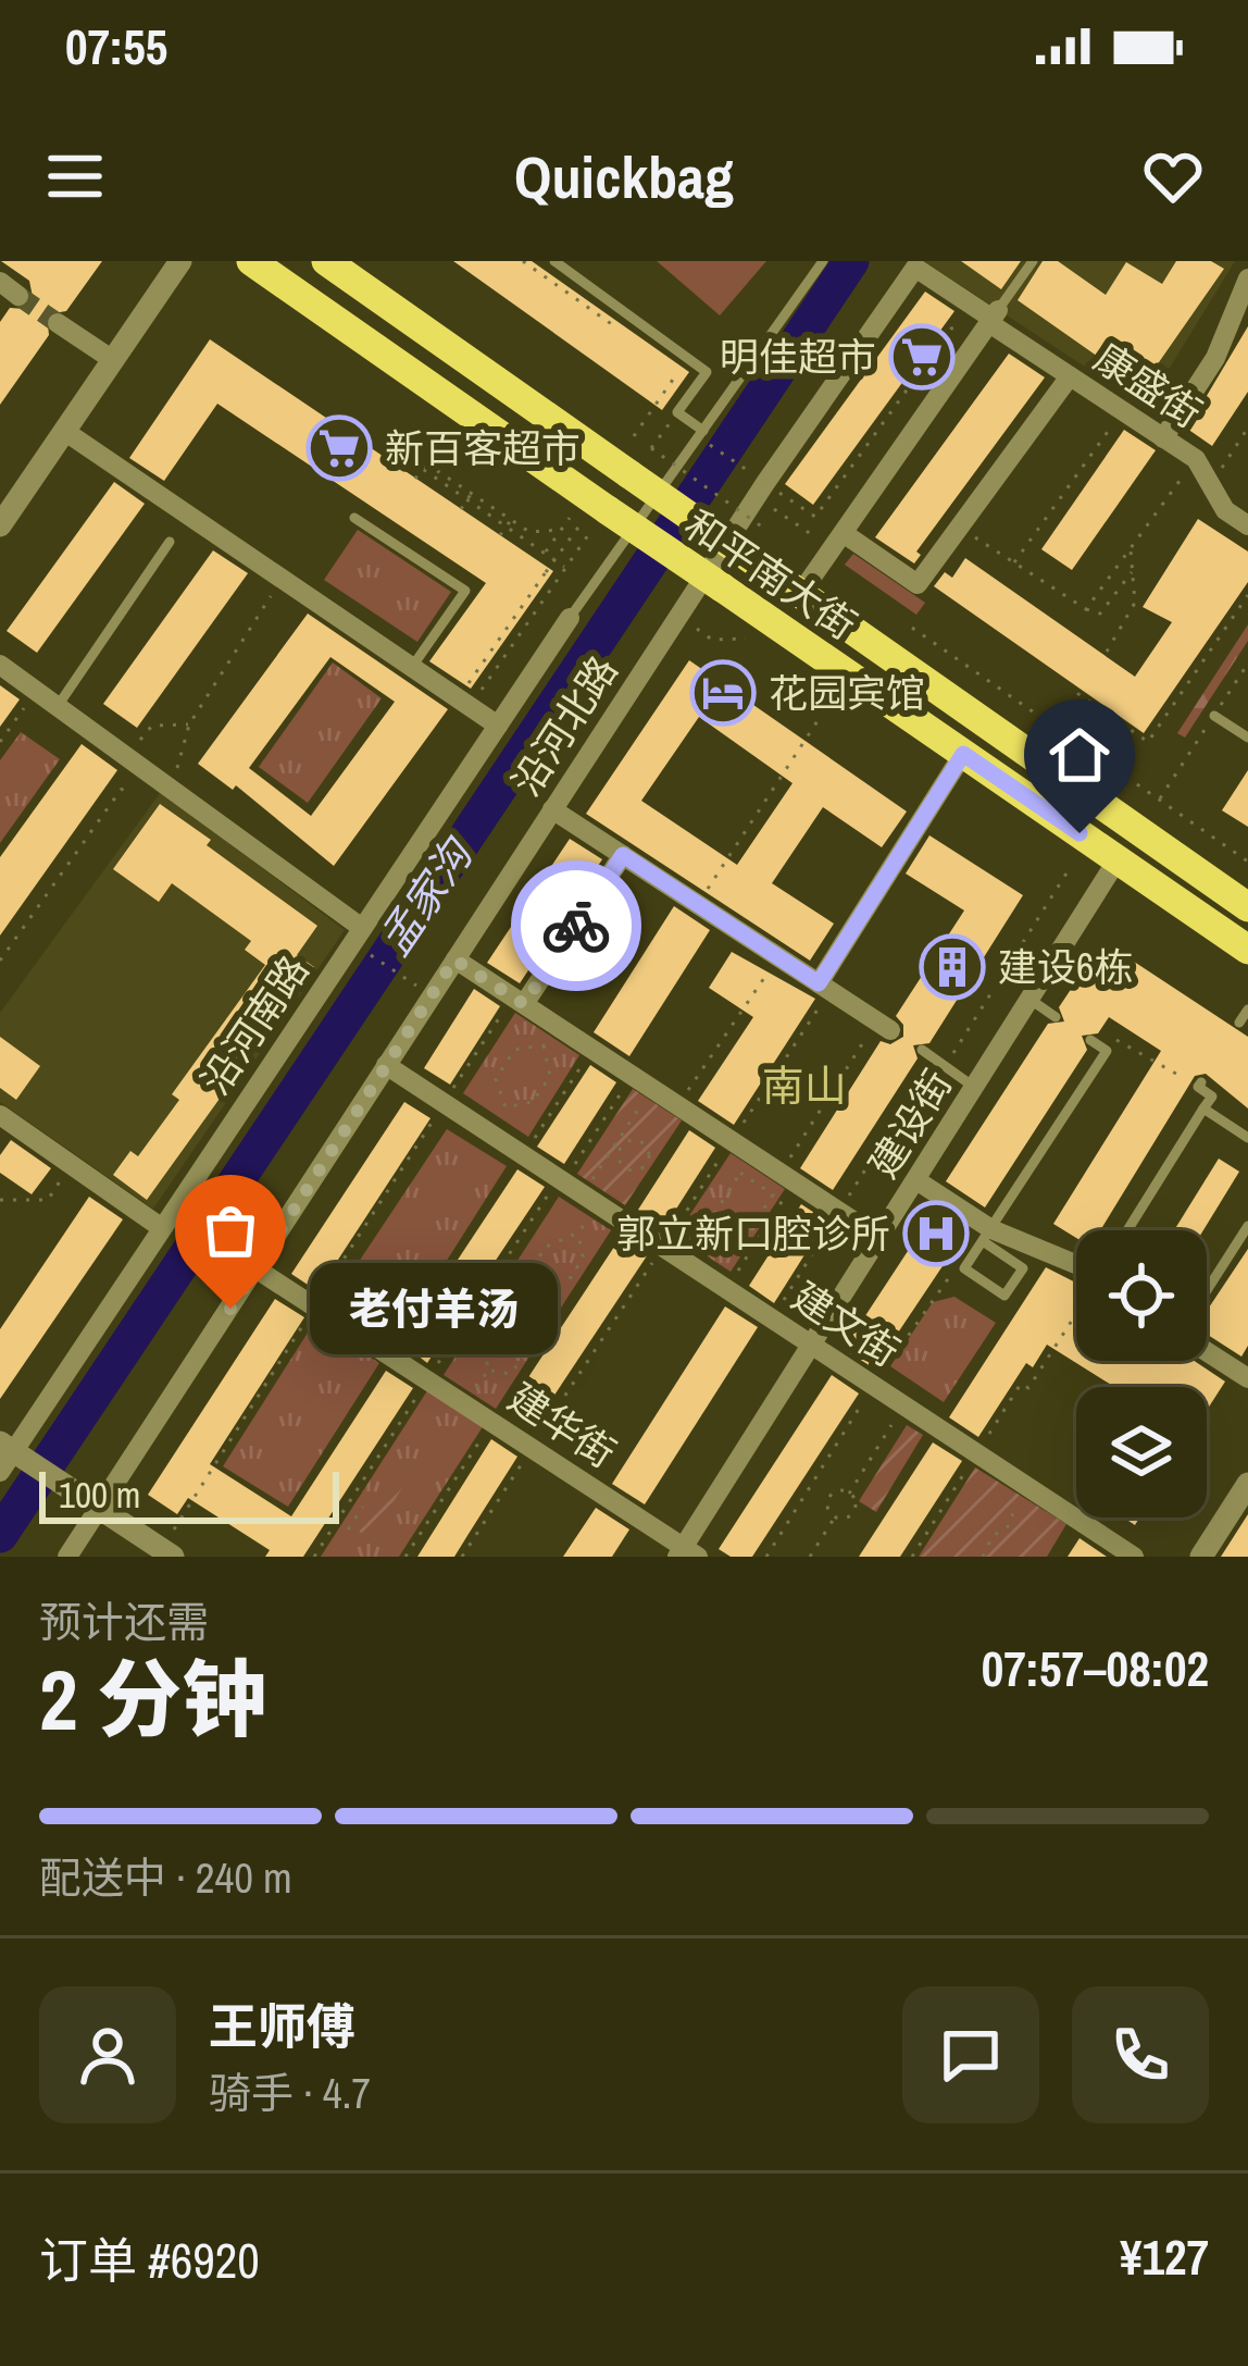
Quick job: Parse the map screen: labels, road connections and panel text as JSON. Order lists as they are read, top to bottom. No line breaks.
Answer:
{"streets":{"main road":["和平南大街"],"street":["康盛街","沿河北路","沿河南路","建设街","建文街","建华街"]},"crossings":[["康盛街","沿河北路"],["和平南大街","建设街"],["沿河北路","建文街"],["沿河北路","建华街"],["建设街","建文街"],["建设街","建华街"]],"districts":["南山"],"water":["孟家沟"],"places":{"supermarket":["明佳超市","新百客超市"],"hotel":["花园宾馆"],"building":["建设6栋"],"hospital":["郭立新口腔诊所"],"other":["老付羊汤"]},"scale_bar":"100 m","page":{"status":"07:55","header":"Quickbag","bubble":"老付羊汤","scale":"100 m","heading":["2 分钟","预计还需","07:57–08:02"],"panel":["王师傅","骑手 · 4.7","订单 #6920","¥127"],"bar":"配送中 · 240 m"}}
